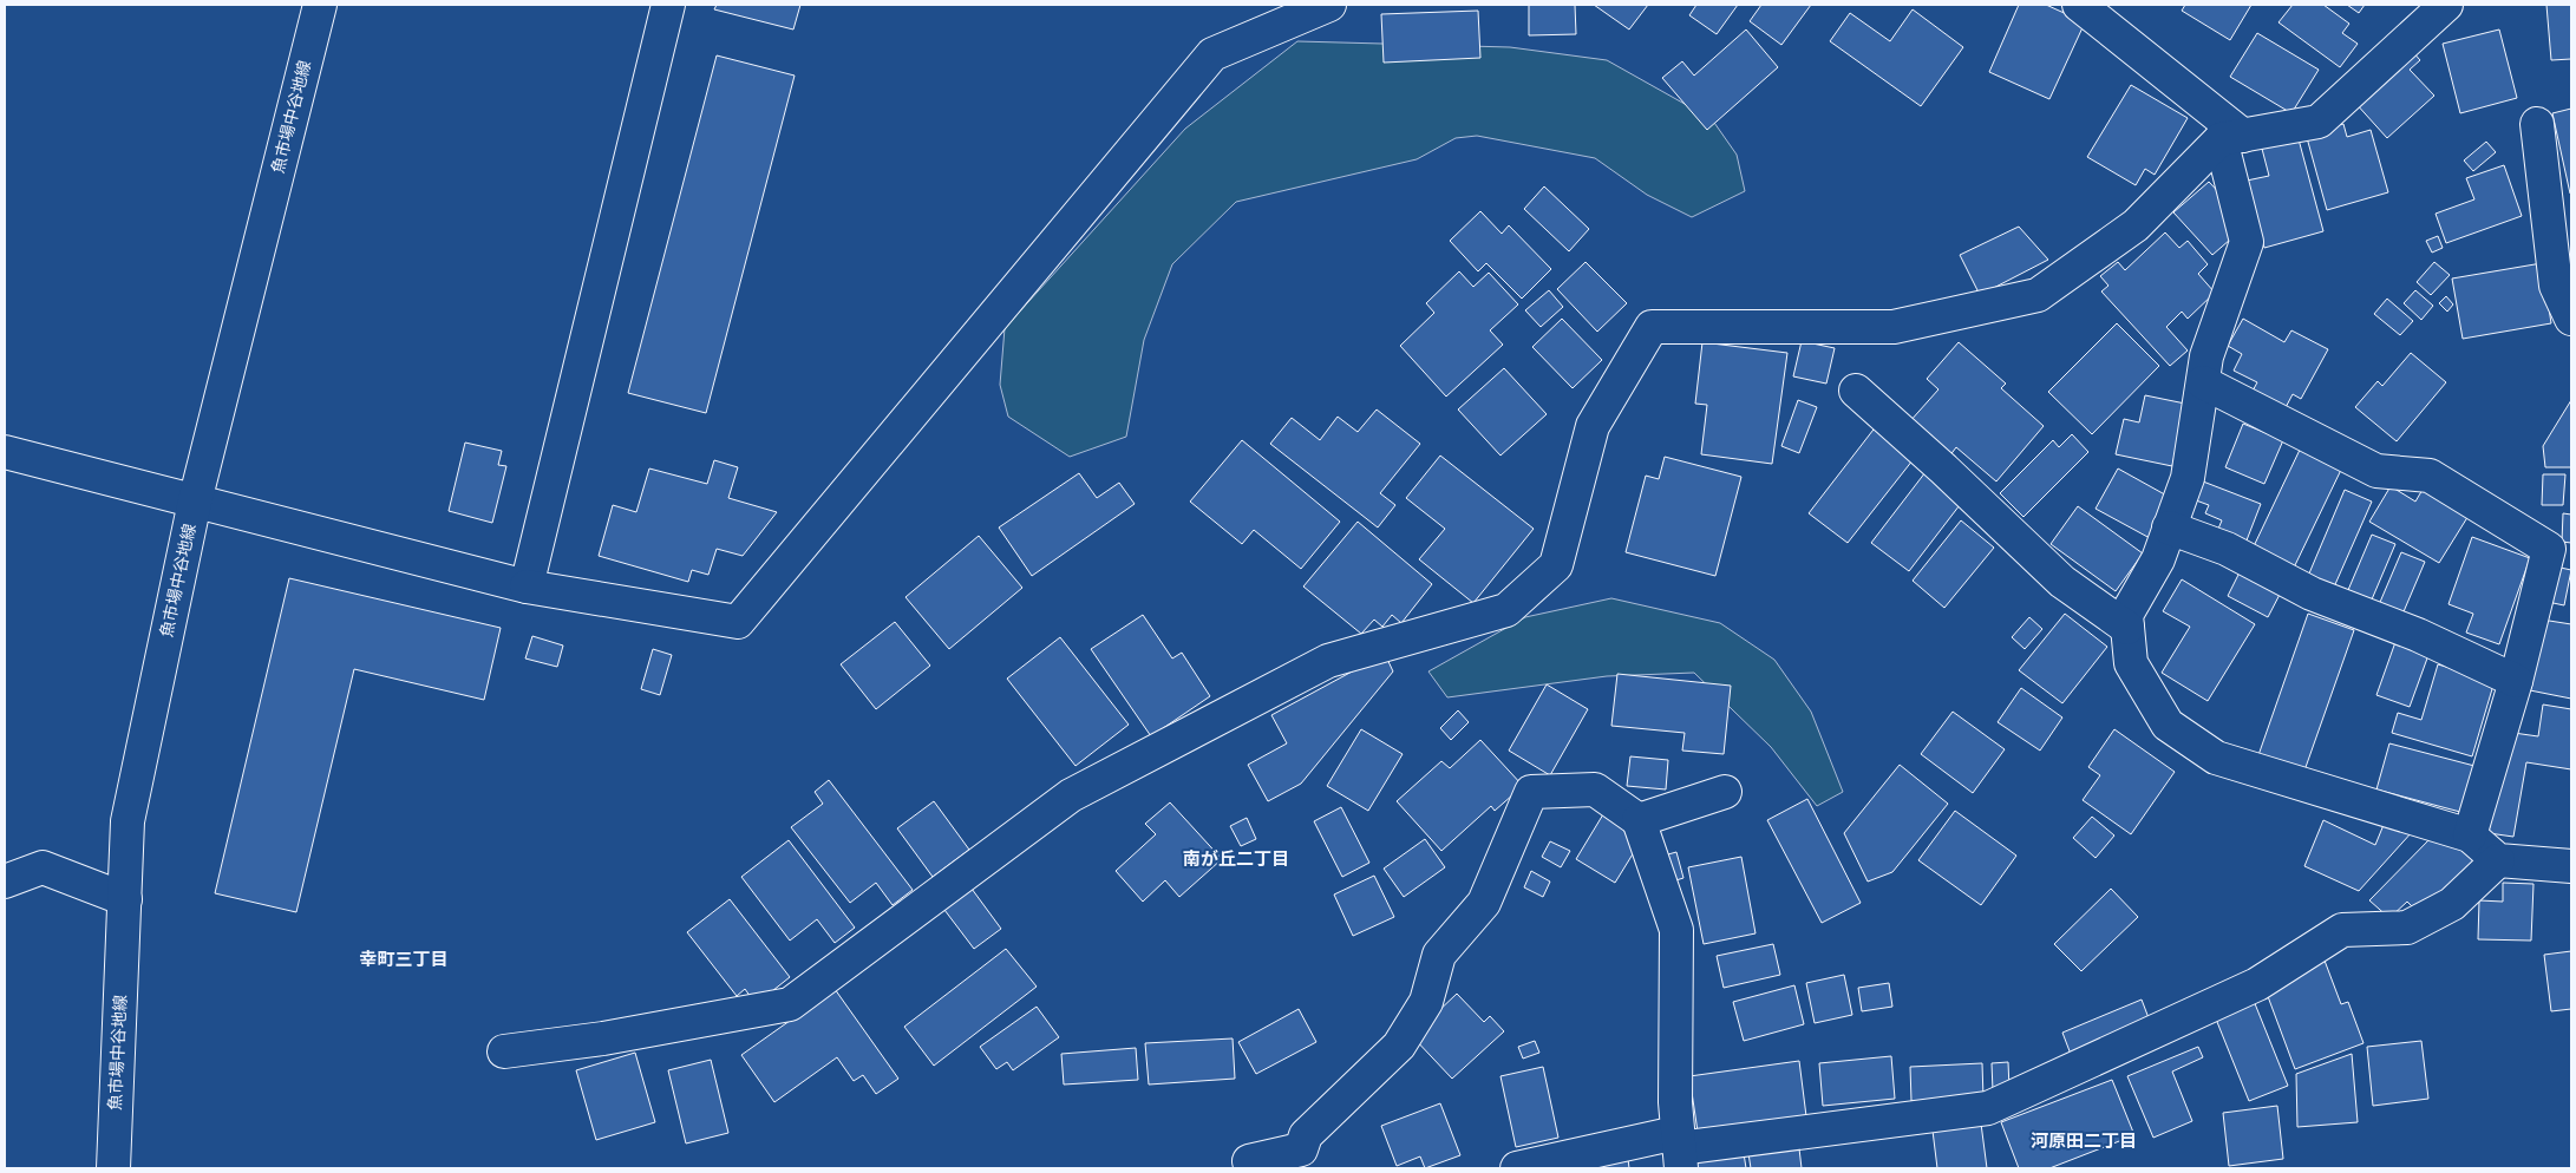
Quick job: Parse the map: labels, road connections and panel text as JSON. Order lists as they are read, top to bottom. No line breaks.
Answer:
{"streets":{"street":["魚市場中谷地線"]},"districts":["南が丘二丁目","幸町三丁目","河原田二丁目"]}
